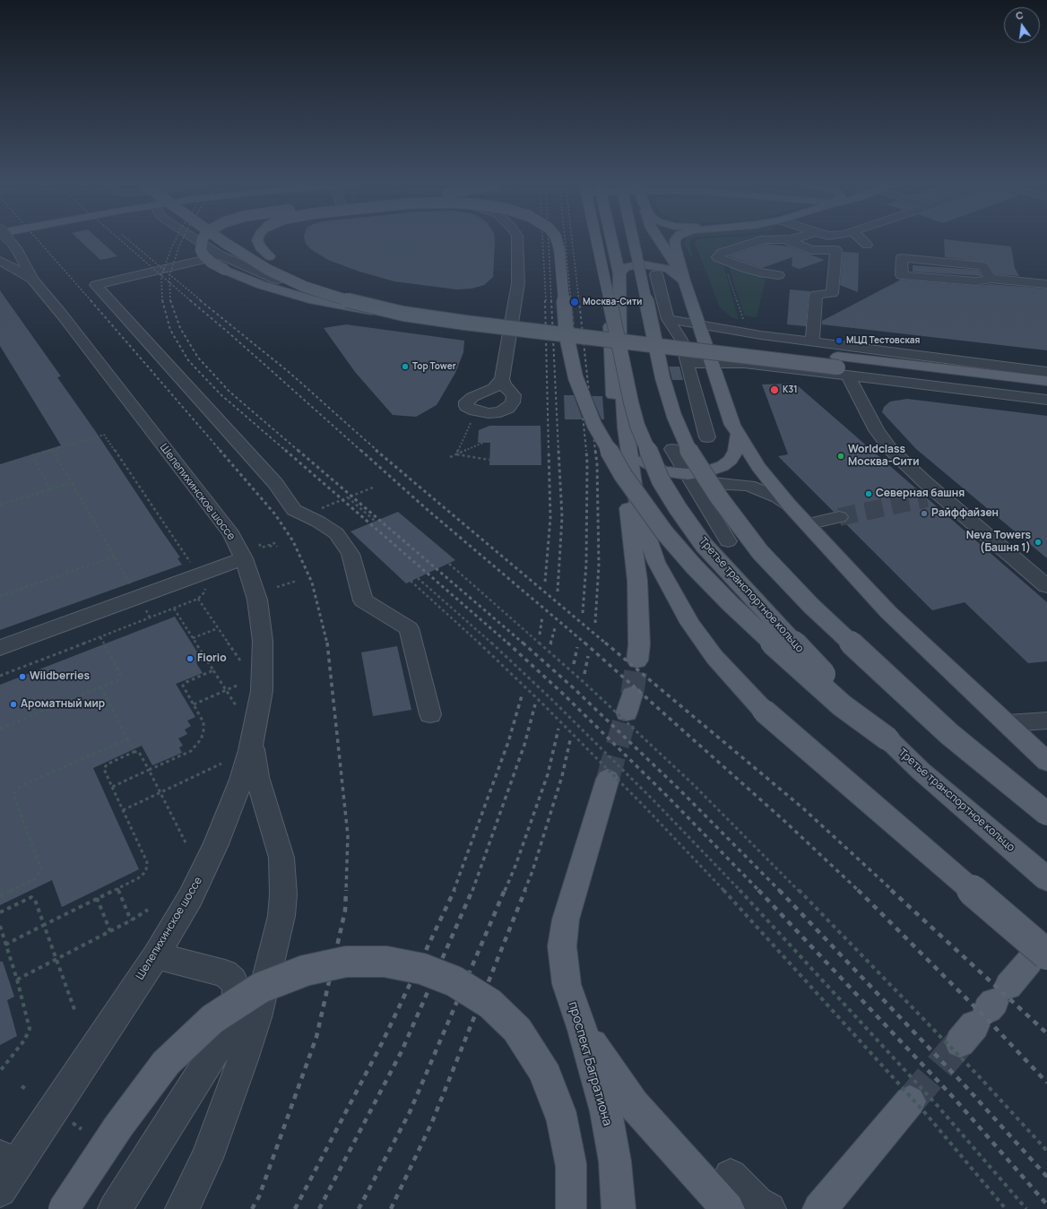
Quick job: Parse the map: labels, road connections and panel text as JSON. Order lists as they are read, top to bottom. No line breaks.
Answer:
{"streets":{"main road":["Третье транспортное кольцо","проспект Багратиона"],"street":["Шелепихинское шоссе"]},"places":["Москва-Сити","МЦД Тестовская","Top Tower","К31","Worldclass Москва-Сити","Северная башня","Райффайзен","Neva Towers (Башня 1)","Fiorio","Wildberries","Ароматный мир"],"north":"top"}
